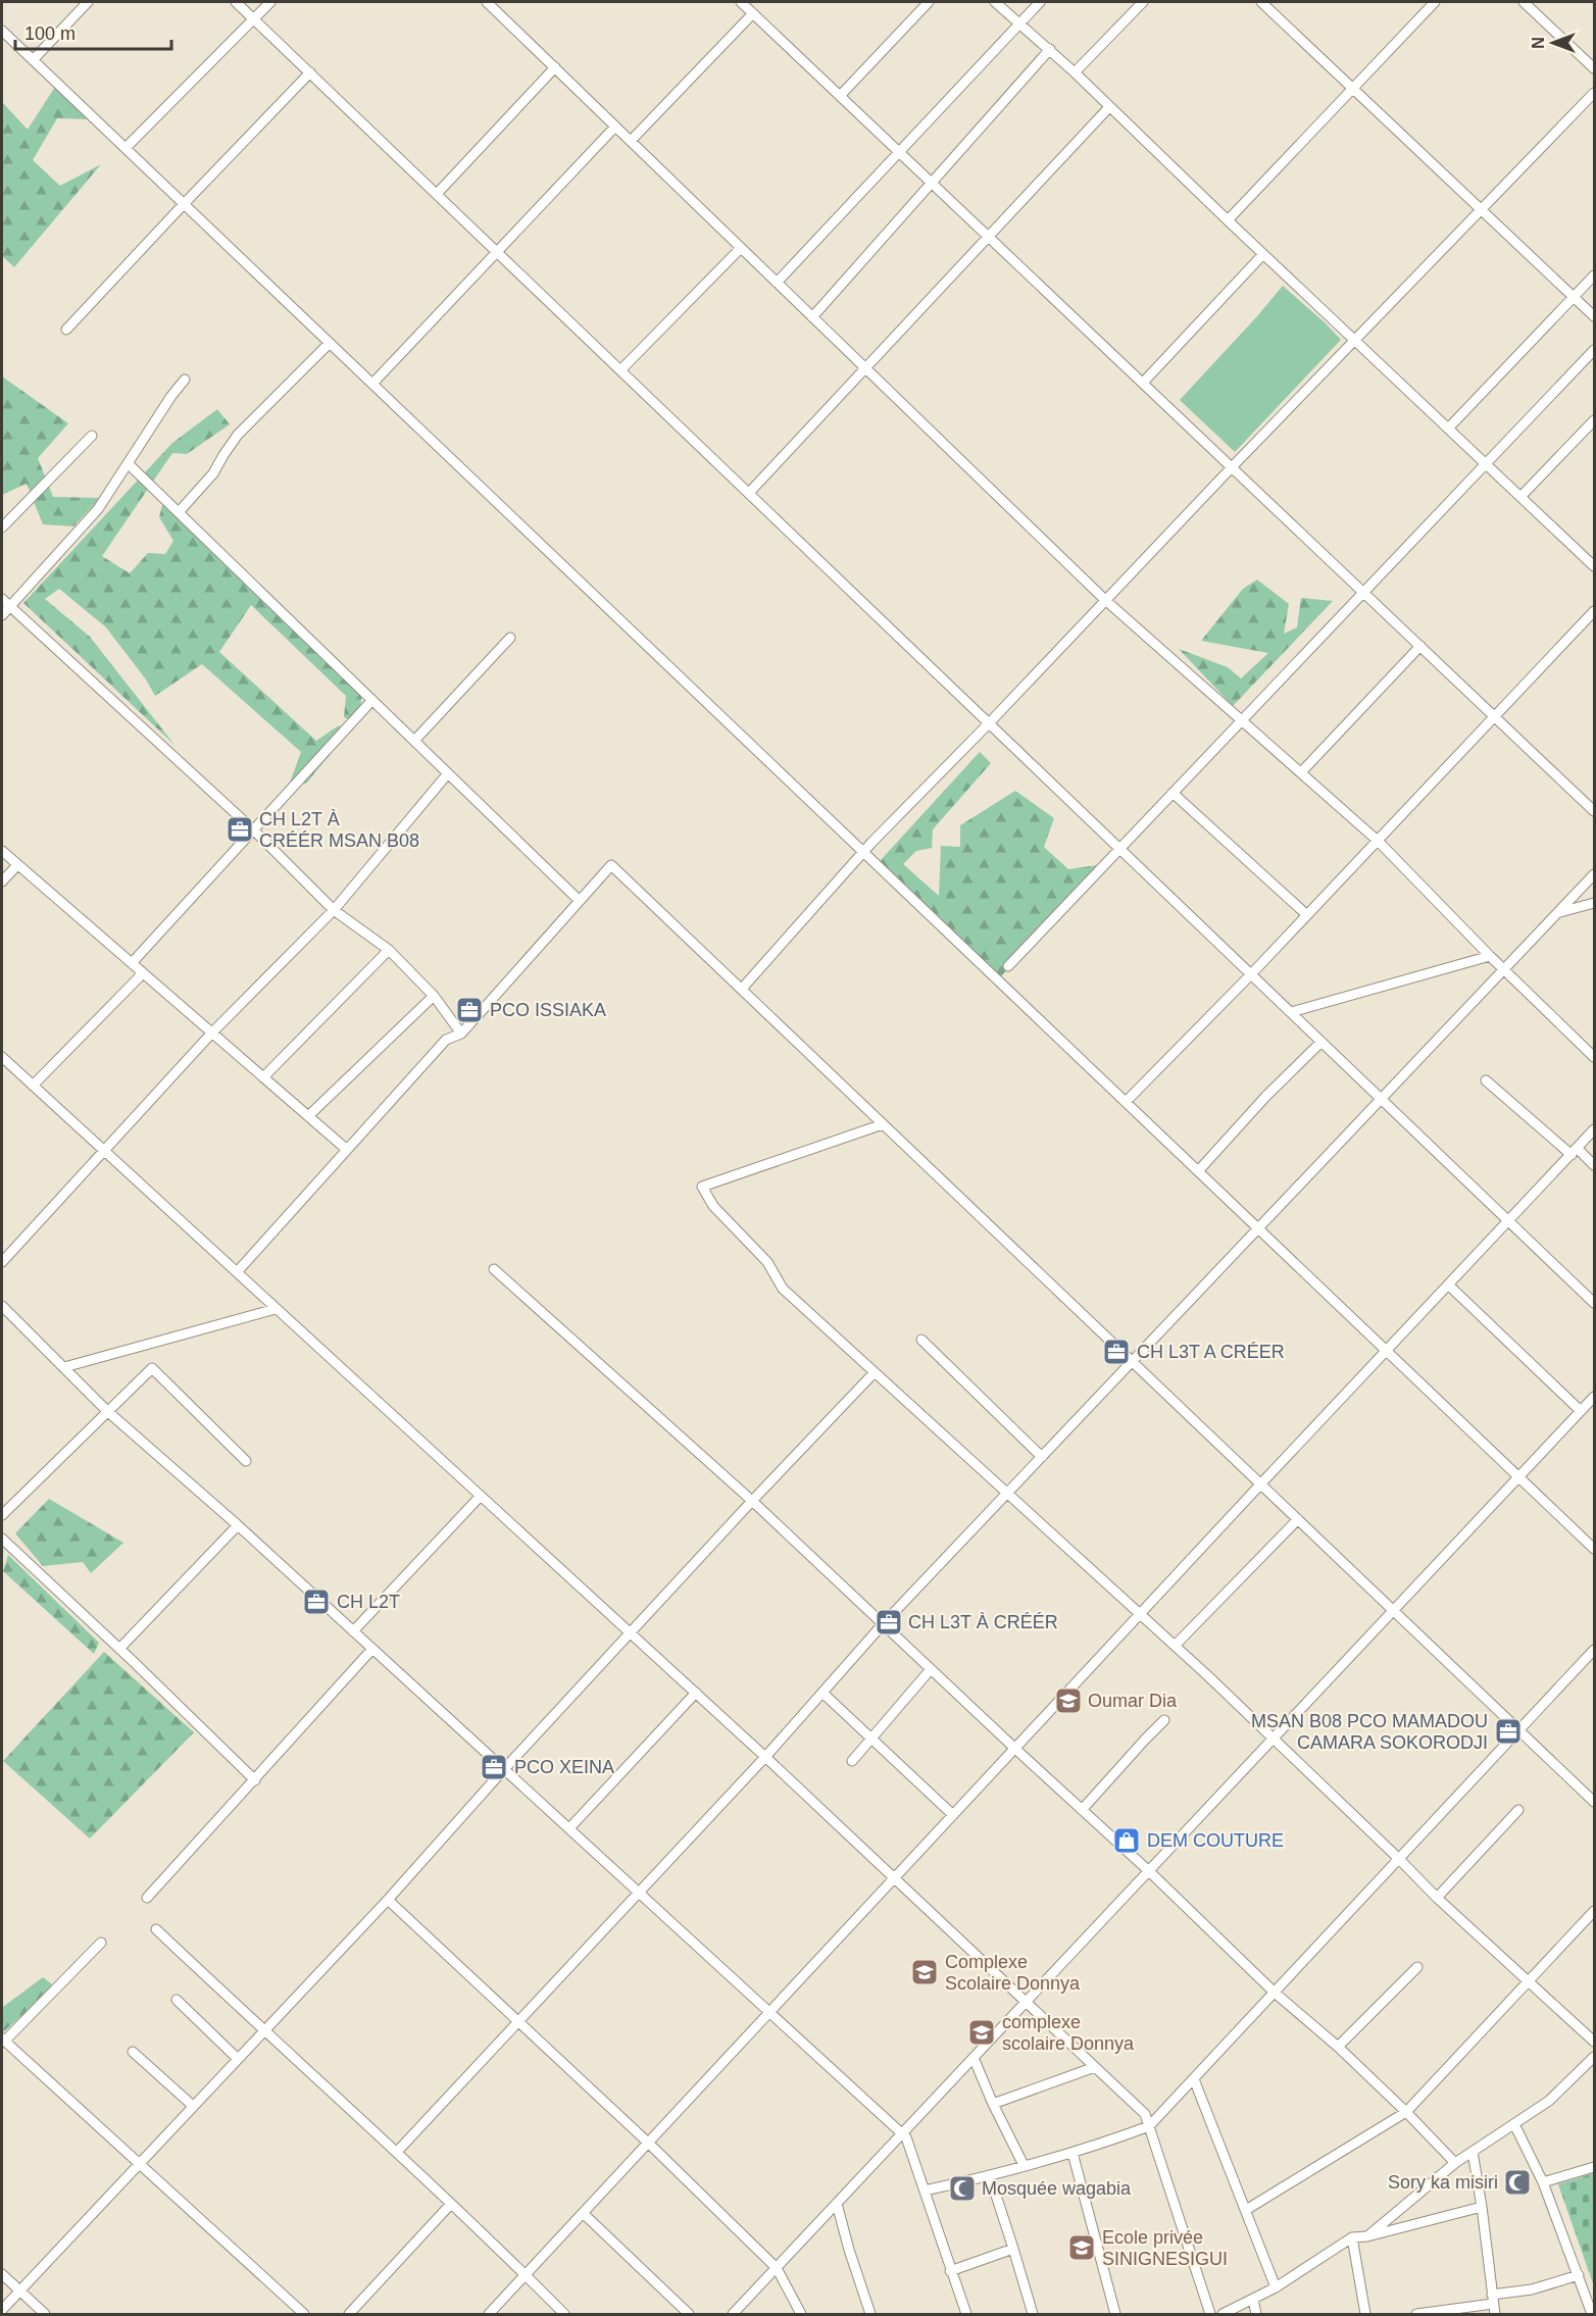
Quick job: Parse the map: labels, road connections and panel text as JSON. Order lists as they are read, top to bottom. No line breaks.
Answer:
{"places":{"office":["CH L2T À CRÉÉR MSAN B08","PCO ISSIAKA","CH L3T A CRÉER","CH L2T","CH L3T À CRÉÉR","MSAN B08 PCO MAMADOU CAMARA SOKORODJI","PCO XEINA"],"school or university":["Oumar Dia","Complexe Scolaire Donnya","complexe scolaire Donnya","Ecole privée SINIGNESIGUI"],"shop":["DEM COUTURE"],"mosque":["Sory ka misiri","Mosquée wagabia"]},"scale_bar":"100 m","north":"left"}
